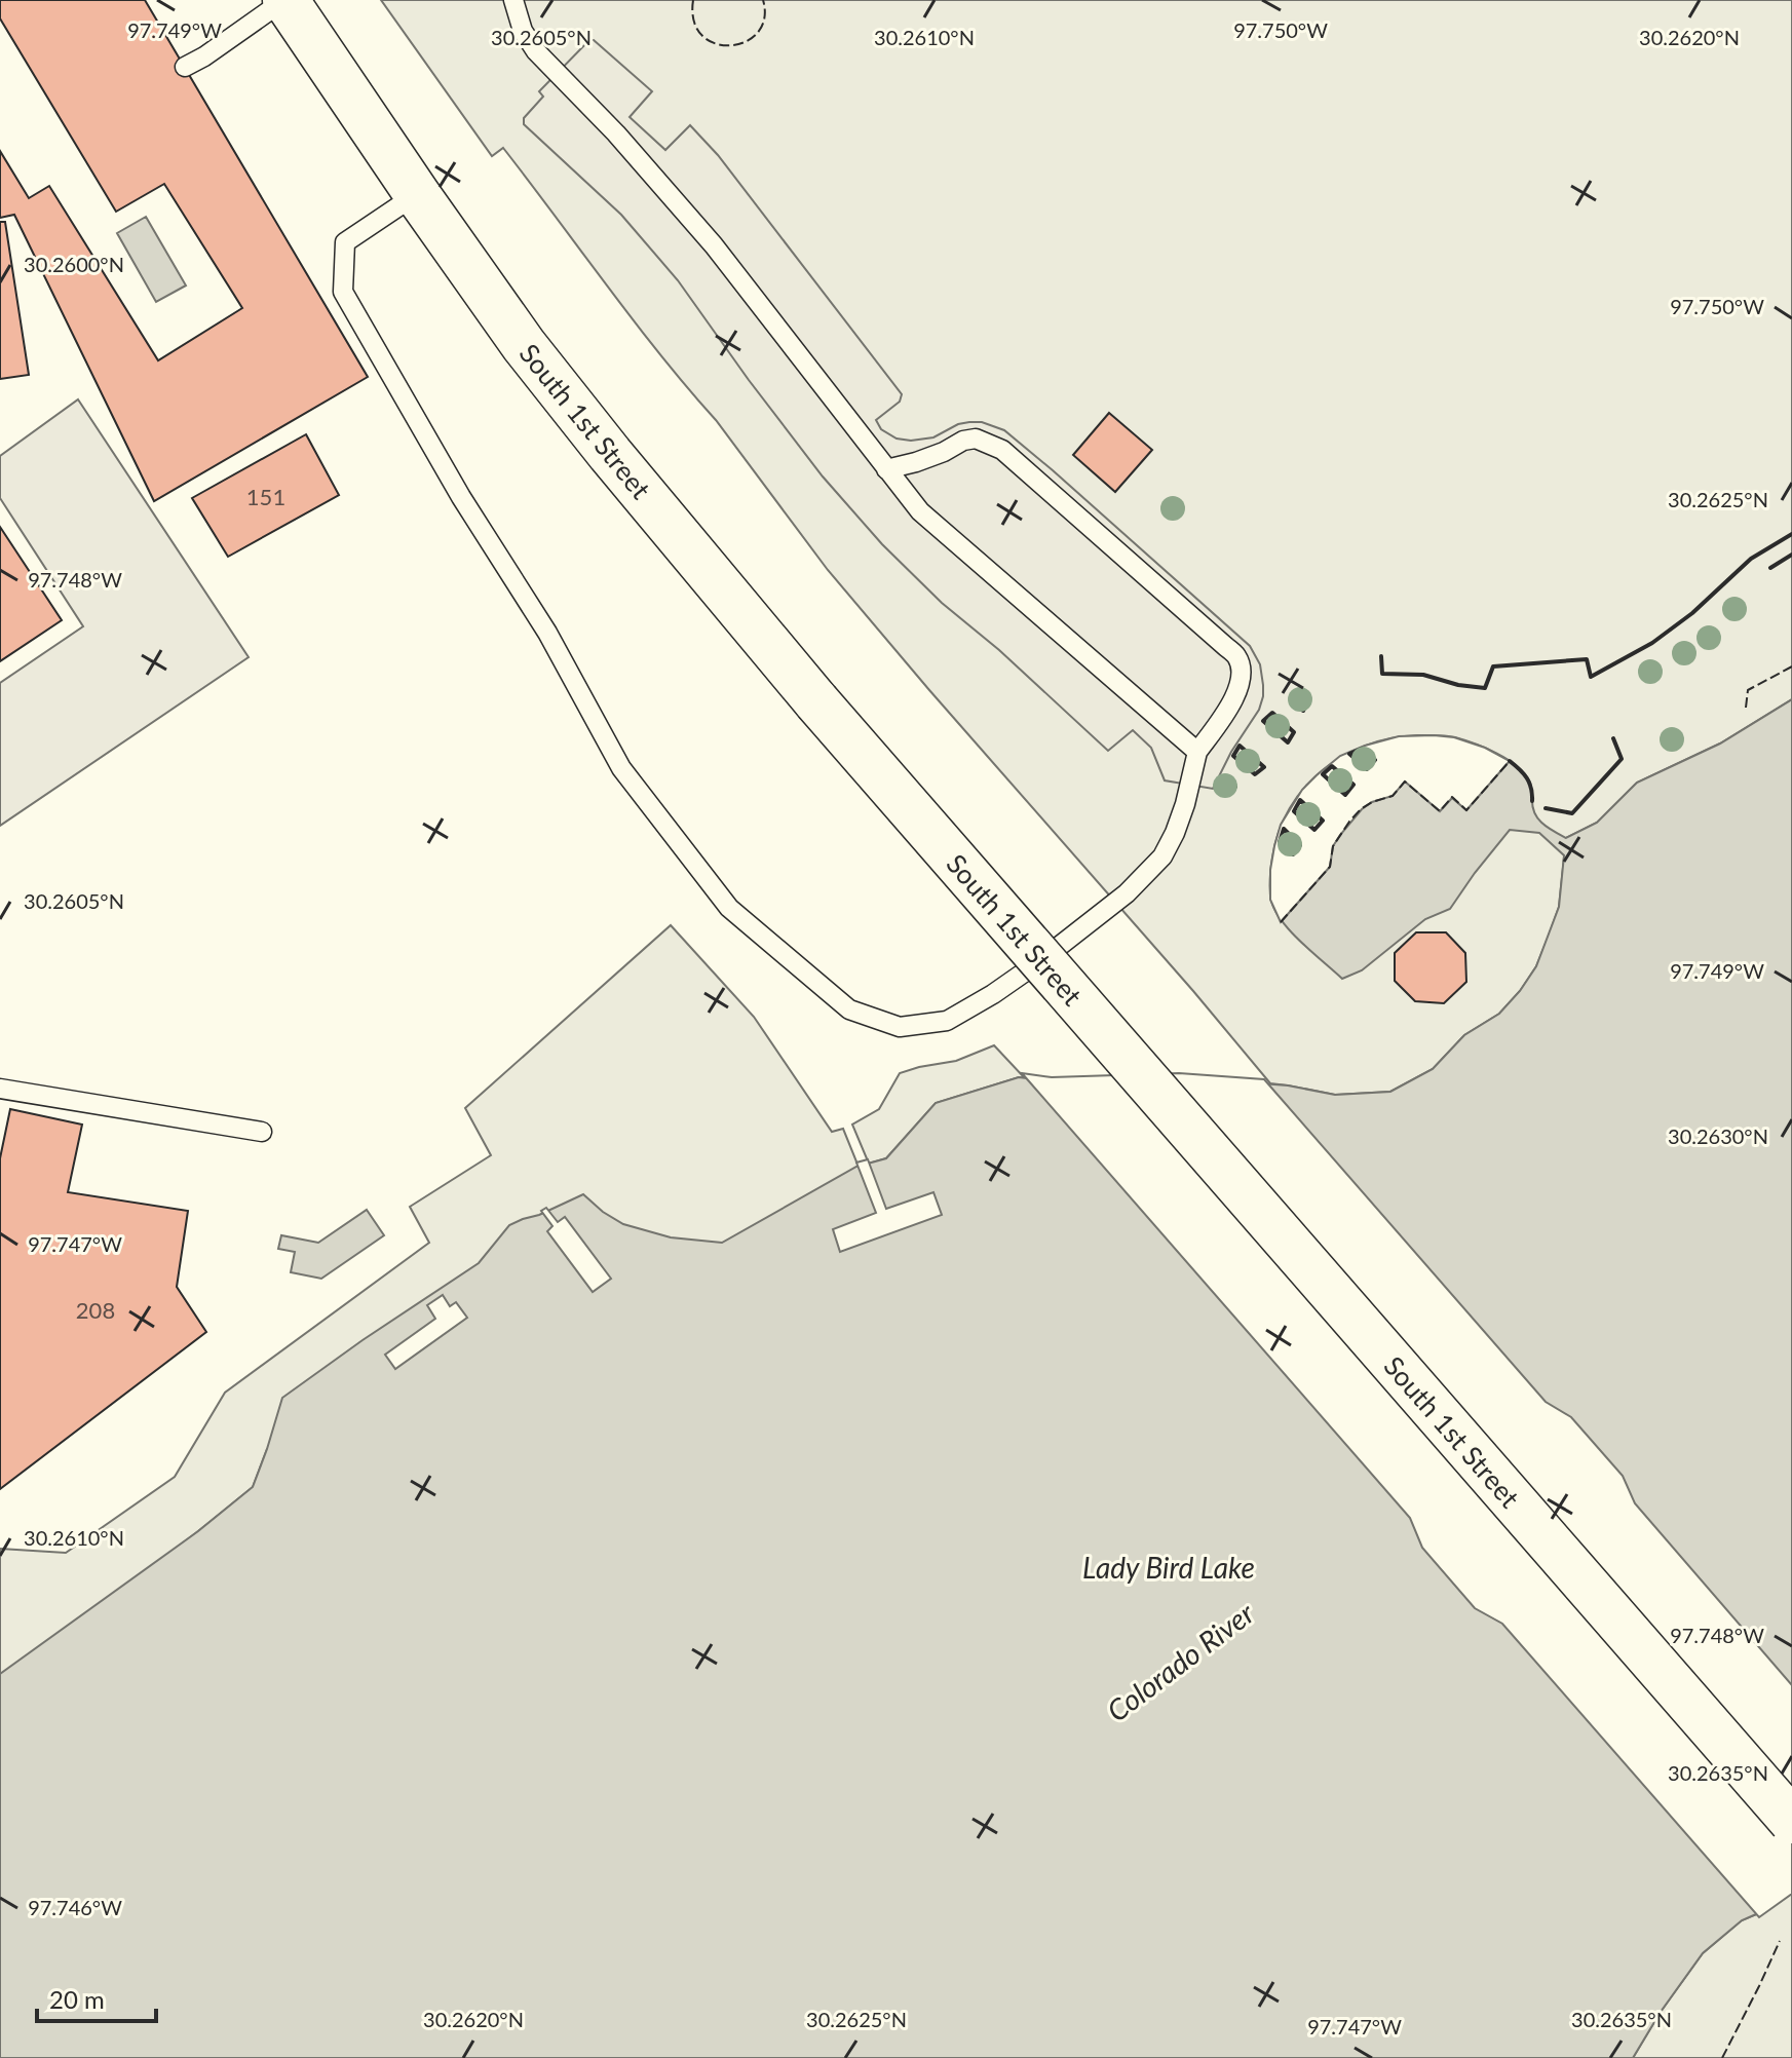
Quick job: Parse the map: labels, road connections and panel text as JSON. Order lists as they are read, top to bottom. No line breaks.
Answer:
{"streets":{"main road":["South 1st Street"]},"water":["Lady Bird Lake","Colorado River"],"house_numbers":["151","208"],"scale_bar":"20 m","coordinates":["97.749°W","97.750°W","30.2605°N","30.2620°N","30.2610°N","30.2600°N","30.2625°N","97.748°W","30.2630°N","97.747°W","30.2635°N","97.746°W"]}
